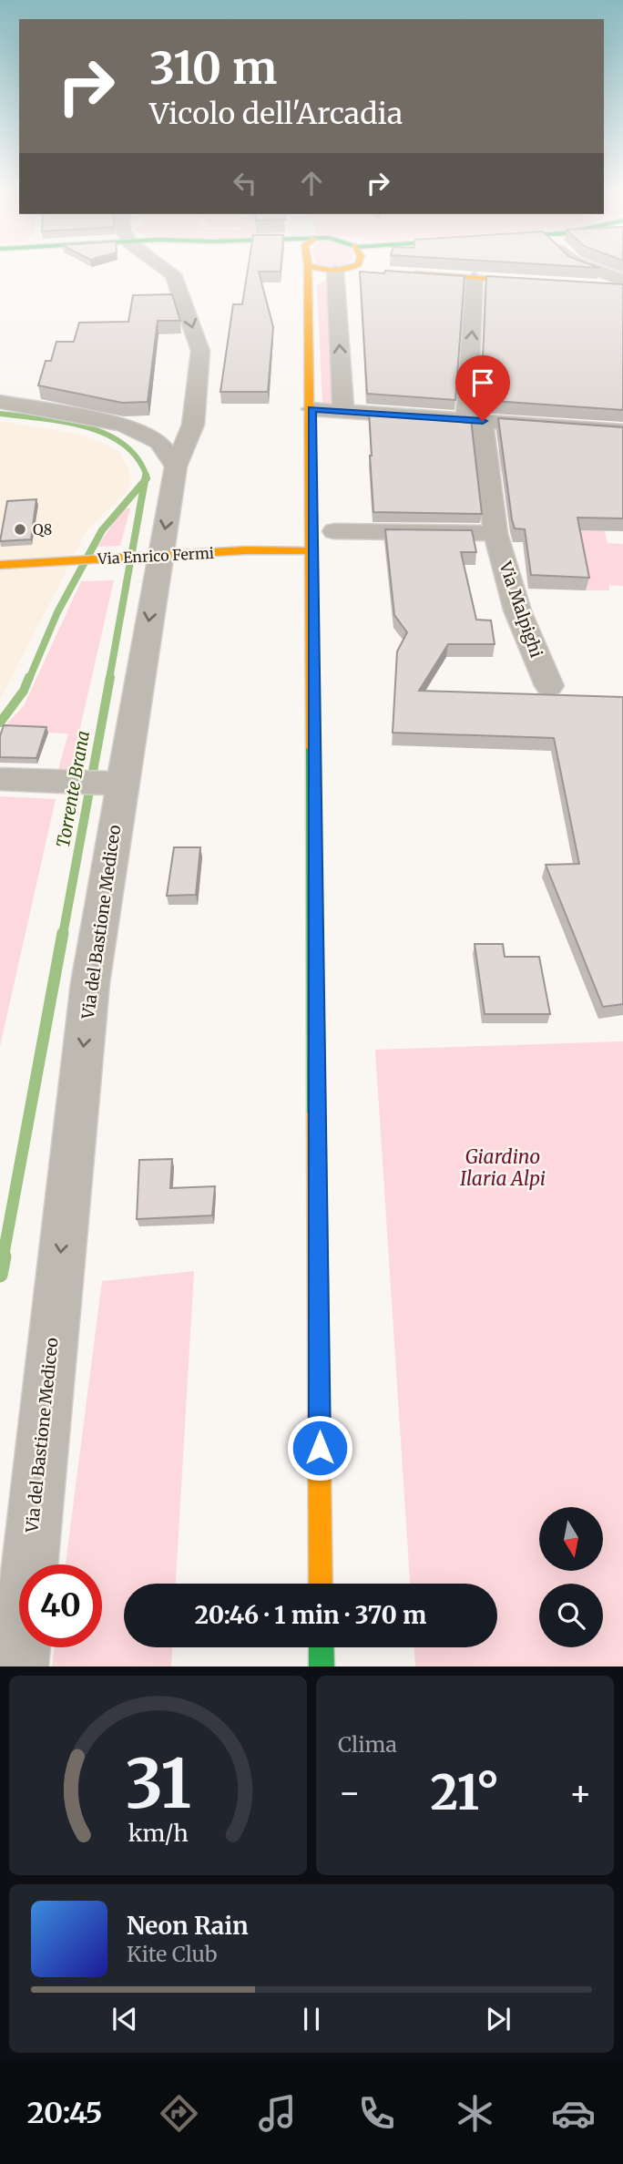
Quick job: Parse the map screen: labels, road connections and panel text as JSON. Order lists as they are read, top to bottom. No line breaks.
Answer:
{"streets":{"street":["Via Enrico Fermi","Via Malpighi","Via del Bastione Mediceo"]},"crossings":[["Via Enrico Fermi","Via del Bastione Mediceo"]],"water":["Torrente Brana"],"parks":["Giardino Ilaria Alpi"],"places":["Q8"],"north":"bottom","page":{"turn":["310 m","Vicolo dell'Arcadia"],"limit":"40","trip":"20:46 · 1 min · 370 m","tile":"Clima","heat":["−","21°","+"],"song":["Neon Rain","Kite Club"],"tabs":"20:45","gauge":["31","km/h"]}}
